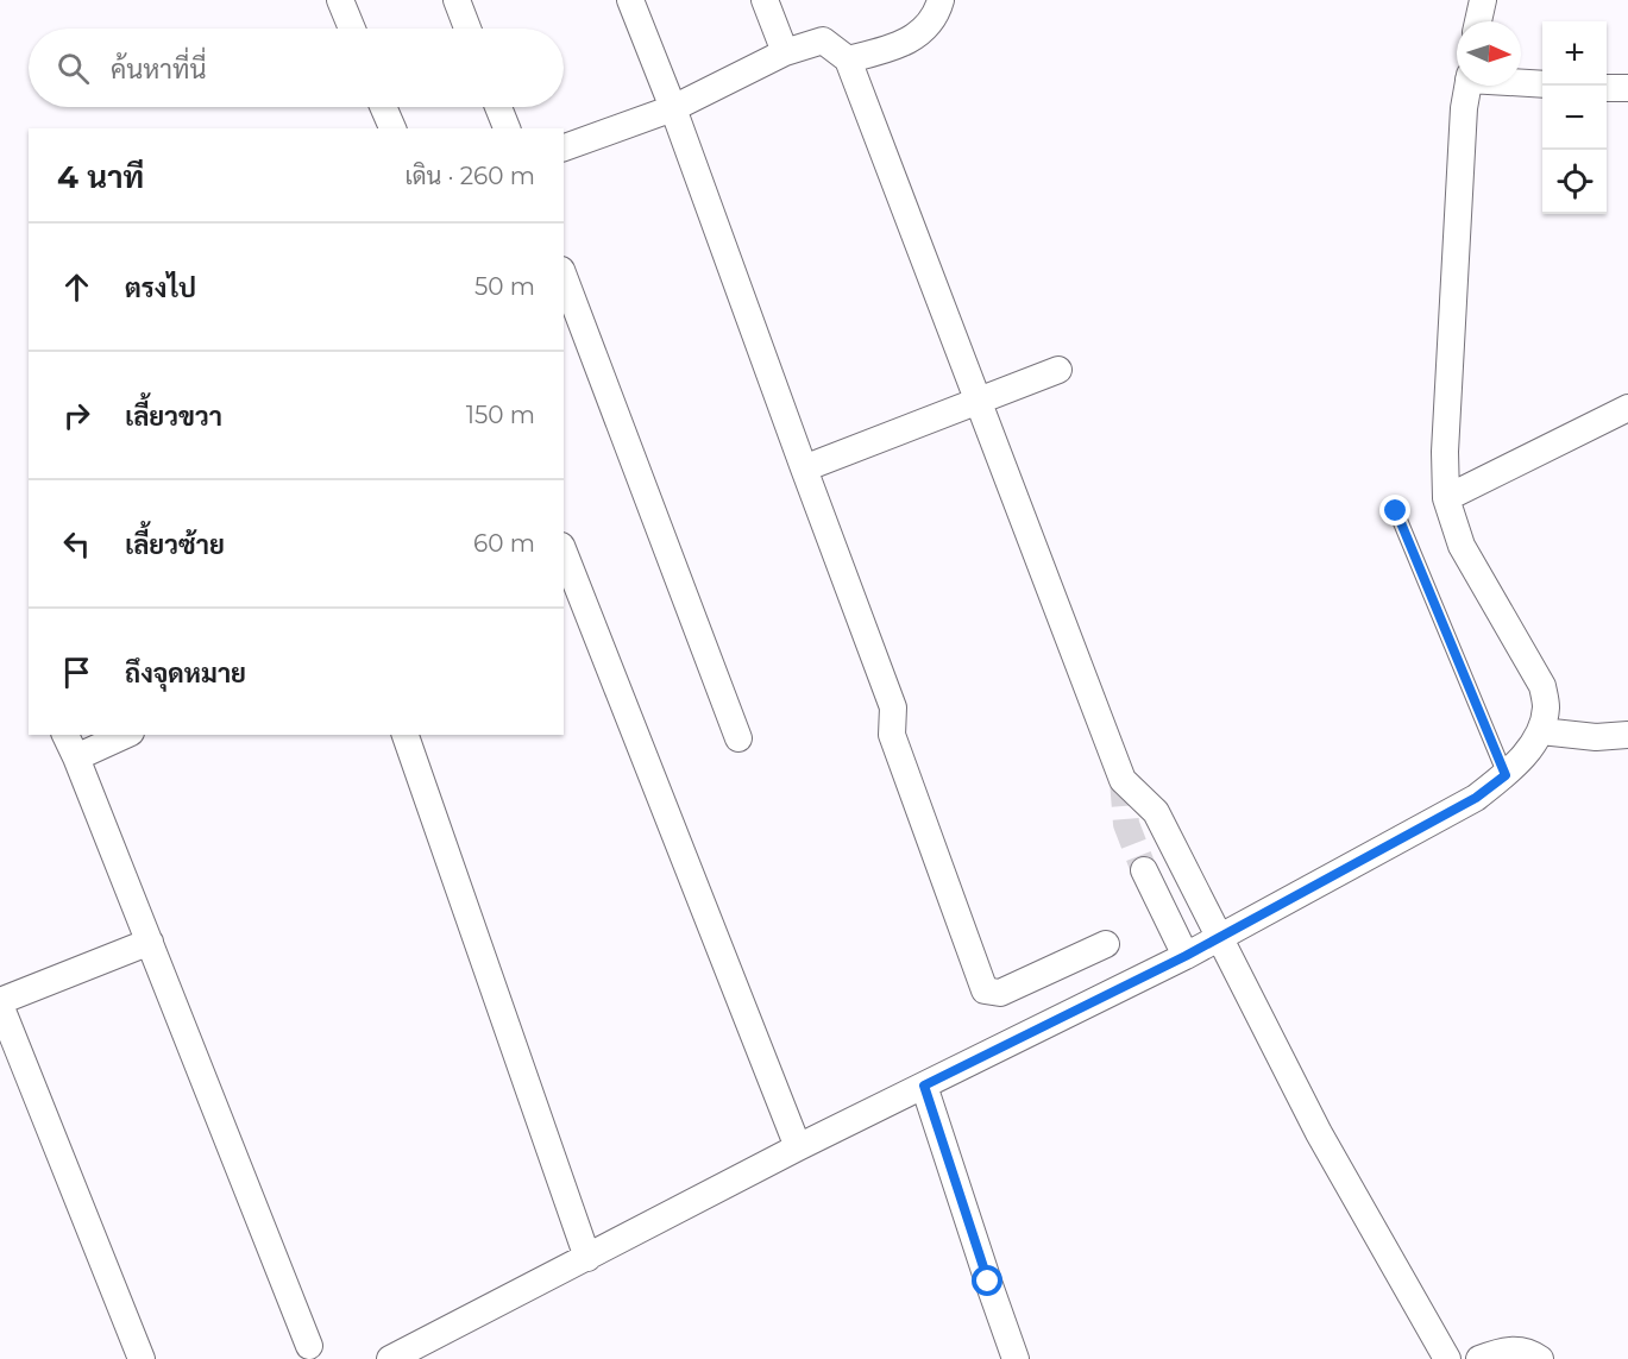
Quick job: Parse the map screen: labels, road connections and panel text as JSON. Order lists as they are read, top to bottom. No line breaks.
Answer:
{"north":"right","page":{"map_buttons":["+","−"],"search":"ค้นหาที่นี่","heading":["4 นาที","เดิน · 260 m"],"list":[["ตรงไป","50 m"],["เลี้ยวขวา","150 m"],["เลี้ยวซ้าย","60 m"],"ถึงจุดหมาย"]}}
